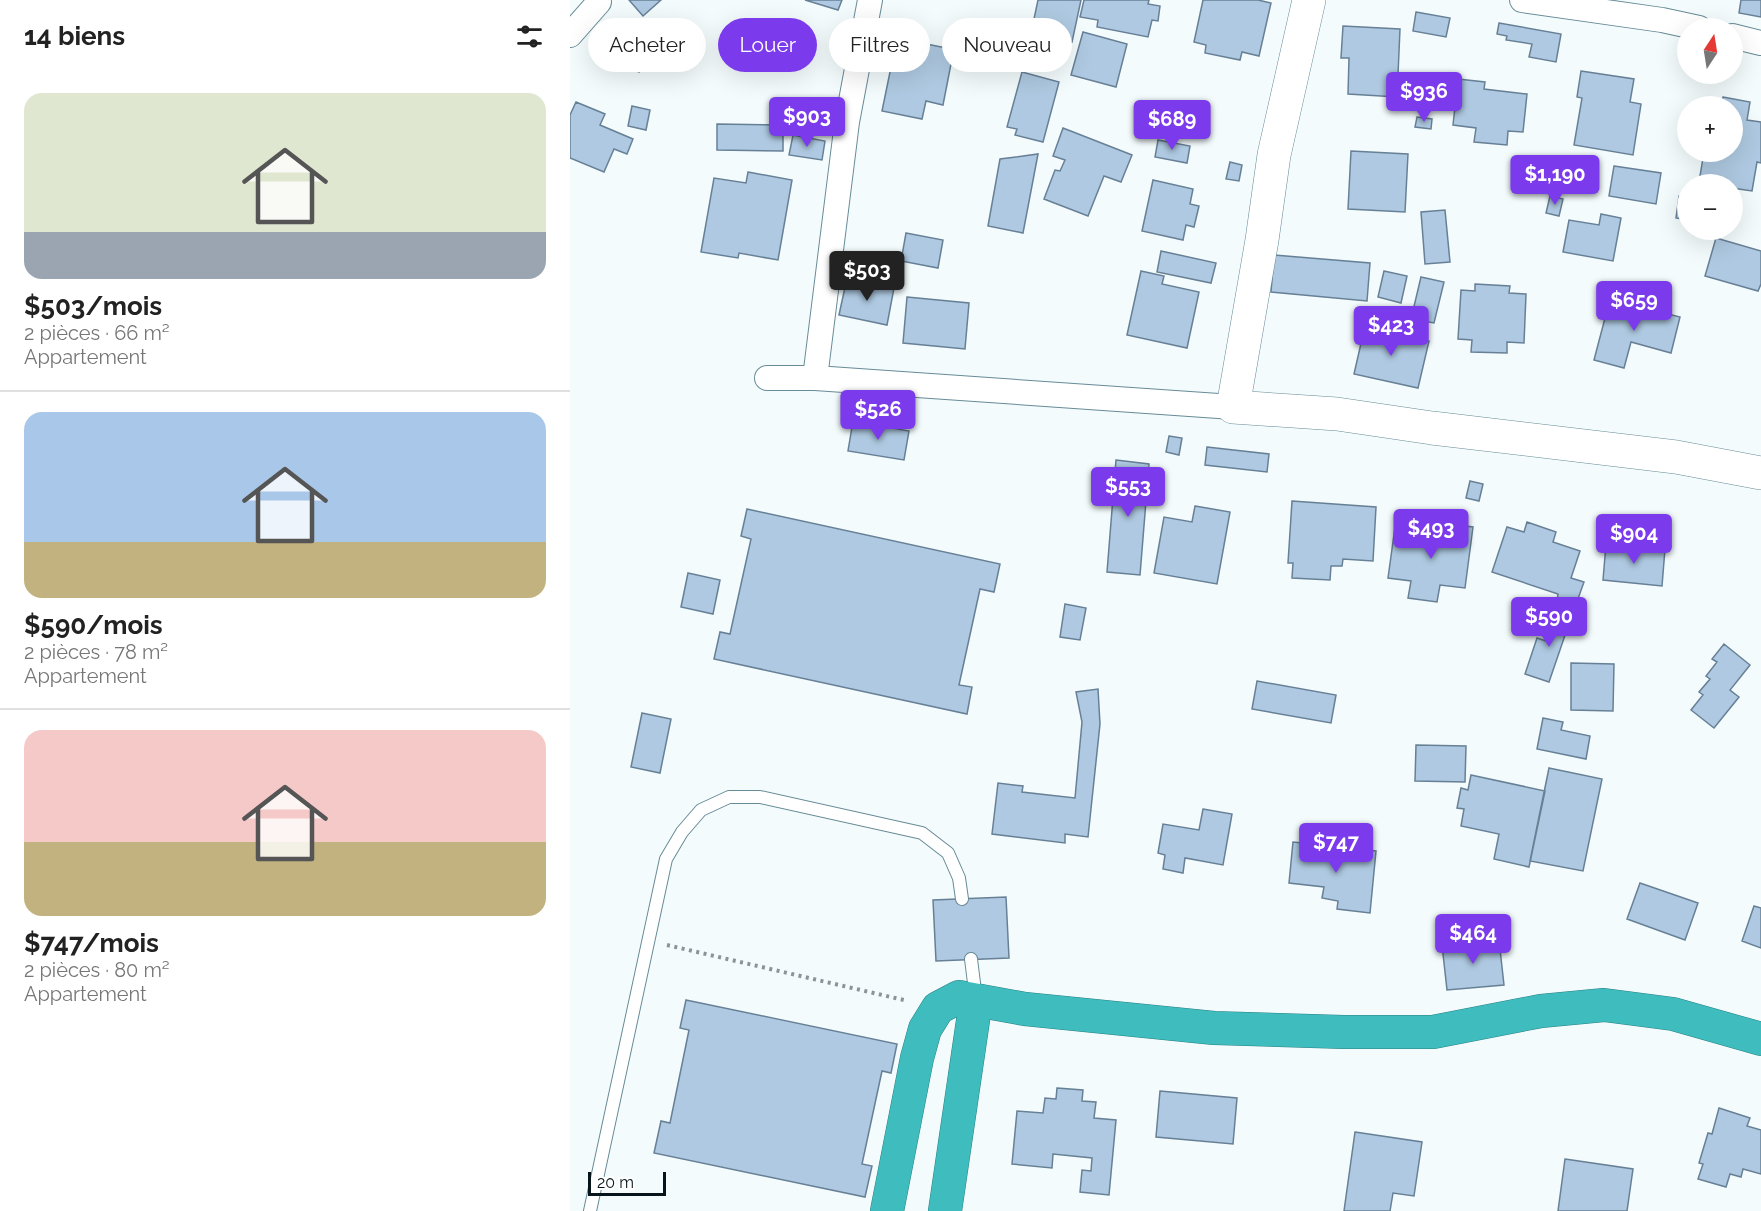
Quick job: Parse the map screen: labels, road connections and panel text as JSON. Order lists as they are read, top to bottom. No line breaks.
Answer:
{"scale_bar":"20 m","north":"top","page":{"heading":"14 biens","map_buttons":["+","−"],"chip":["Acheter","Louer","Filtres","Nouveau"],"list":[{"name":"$503/mois","note":"2 pièces · 66 m² · Appartement"},{"name":"$590/mois","note":"2 pièces · 78 m² · Appartement"},{"name":"$747/mois","note":"2 pièces · 80 m² · Appartement"}],"price":["$936","$903","$689","$1,190","$503","$659","$423","$526","$553","$493","$904","$590","$747","$464"],"scale":"20 m"}}
